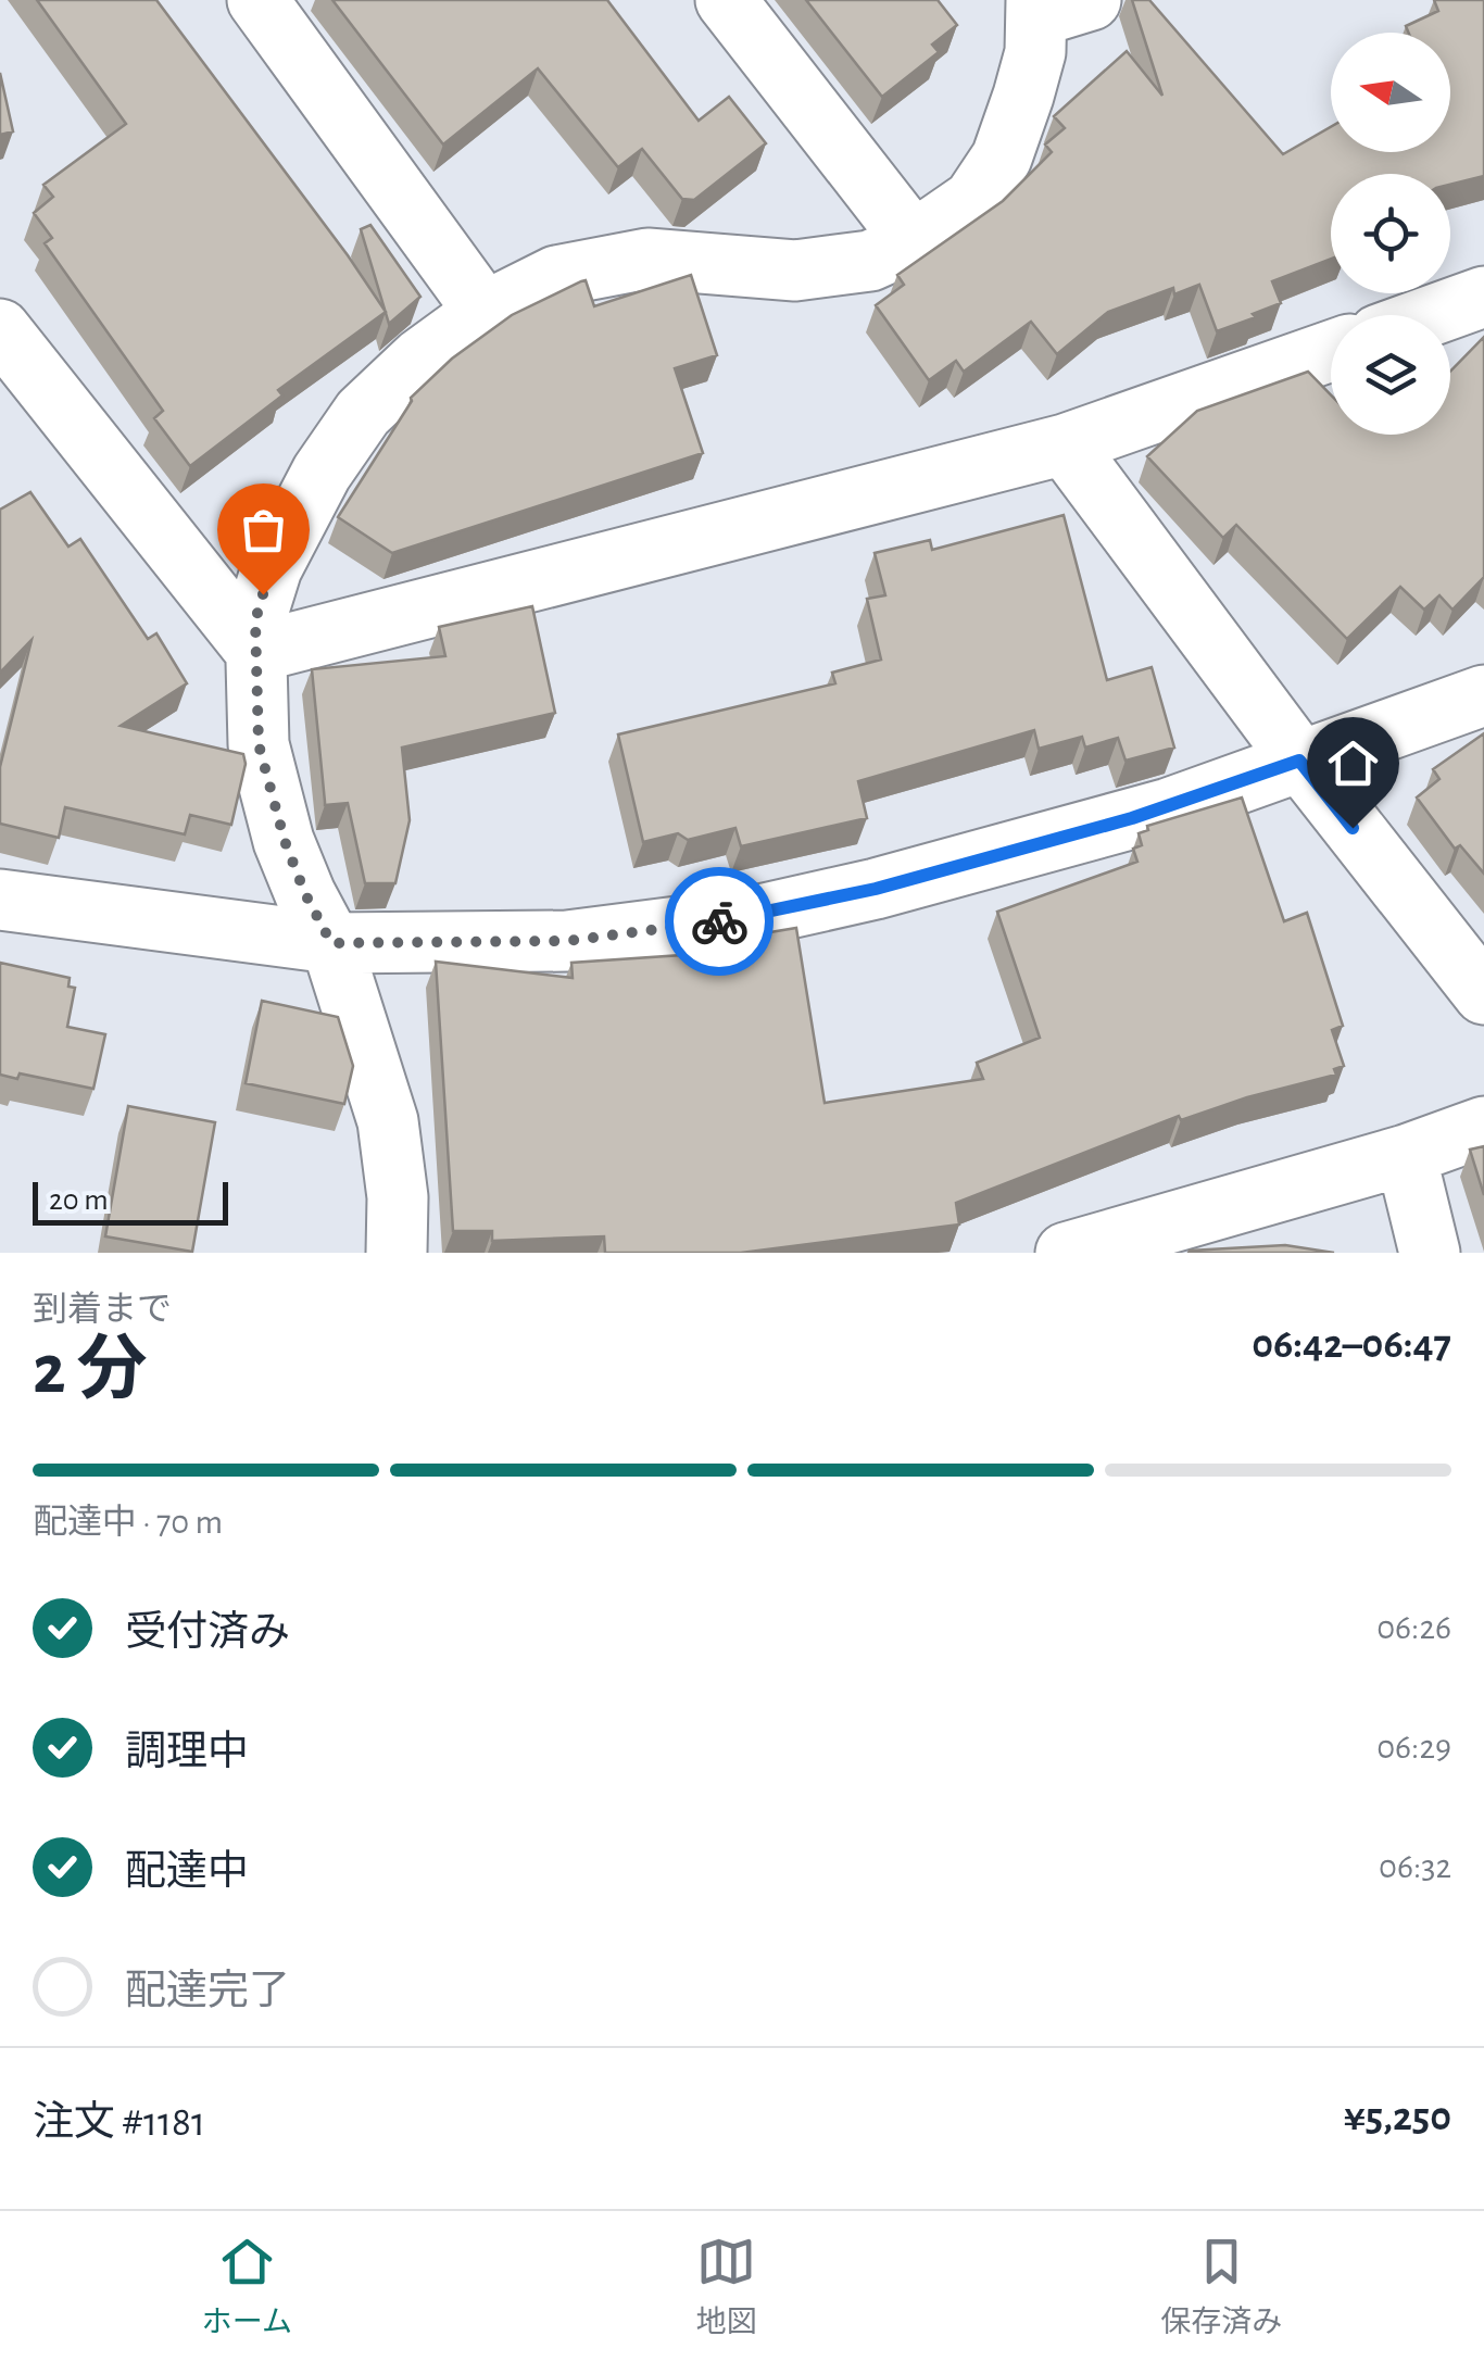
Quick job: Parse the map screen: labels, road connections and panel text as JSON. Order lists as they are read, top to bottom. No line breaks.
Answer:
{"scale_bar":"20 m","north":"left","page":{"scale":"20 m","heading":["2 分","到着まで","06:42–06:47"],"panel":["注文 #1181","¥5,250"],"bar":"配達中 · 70 m","list":[["受付済み","06:26"],["調理中","06:29"],["配達中","06:32"],"配達完了"],"tabs":["ホーム","地図","保存済み"]}}
